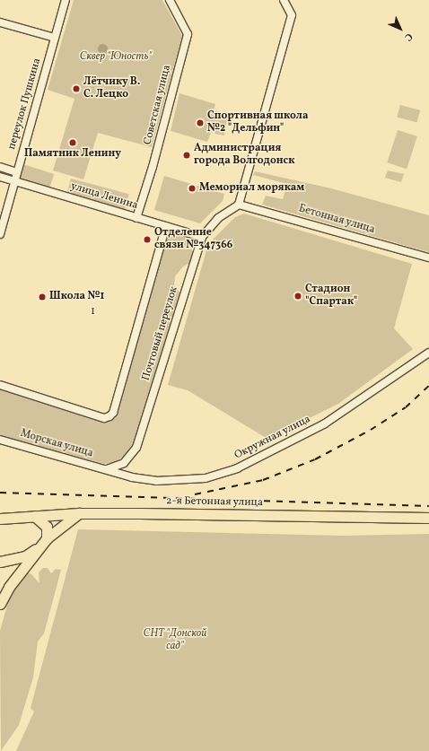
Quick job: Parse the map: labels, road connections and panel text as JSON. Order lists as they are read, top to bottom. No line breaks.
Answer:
{"streets":{"main road":["2-я Бетонная улица"],"street":["переулок Пушкина","Советская улица","улица Ленина","Бетонная улица","Почтовый переулок","Окружная улица","Морская улица"]},"crossings":[["переулок Пушкина","улица Ленина"],["Советская улица","улица Ленина"],["улица Ленина","Почтовый переулок"],["Бетонная улица","Почтовый переулок"],["Почтовый переулок","Окружная улица"],["Почтовый переулок","Морская улица"],["Окружная улица","Морская улица"]],"districts":["1"],"parks":["Сквер \"Юность\"","СНТ \"Донской сад\""],"places":["Лётчику В. С. Лецко","Спортивная школа №2 \"Дельфин\"","Памятник Ленину","Администрация города Волгодонск","Мемориал морякам","Отделение связи №347366","Стадион \"Спартак\"","Школа №1"],"north":"bottom right"}
